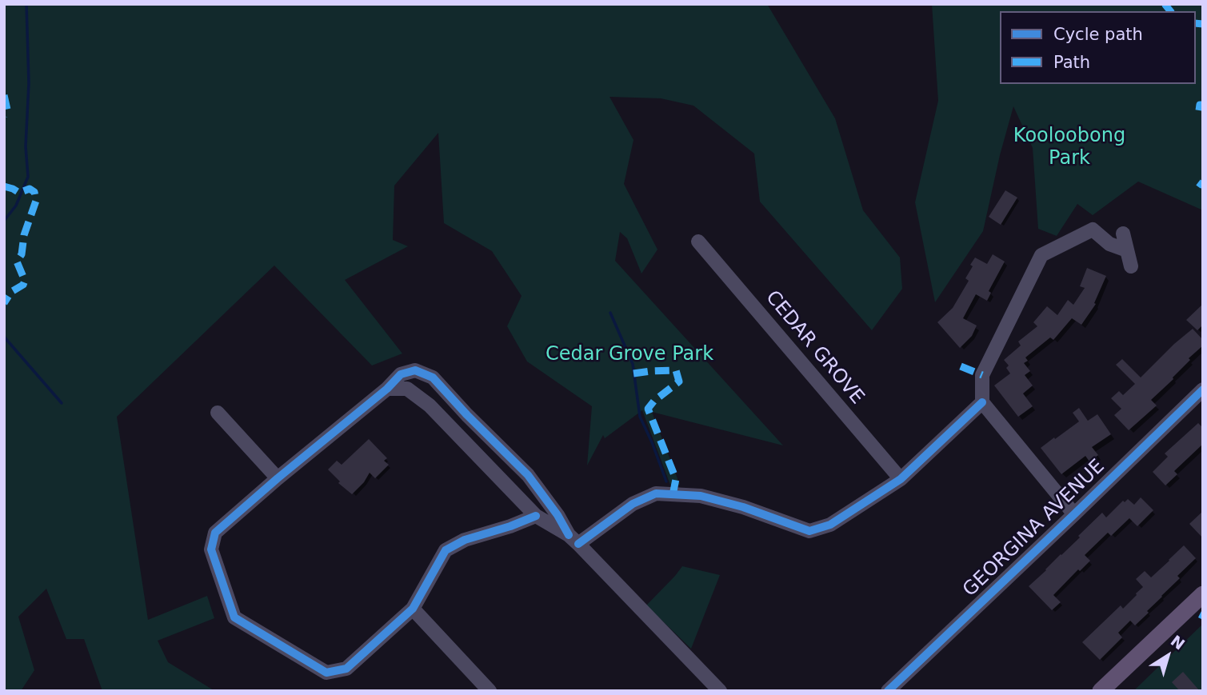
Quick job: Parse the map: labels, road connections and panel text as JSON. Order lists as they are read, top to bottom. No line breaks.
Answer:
{"streets":{"street":["CEDAR GROVE","GEORGINA AVENUE"]},"parks":["Kooloobong Park","Cedar Grove Park"],"legend":["Cycle path","Path"],"north":"top right"}
